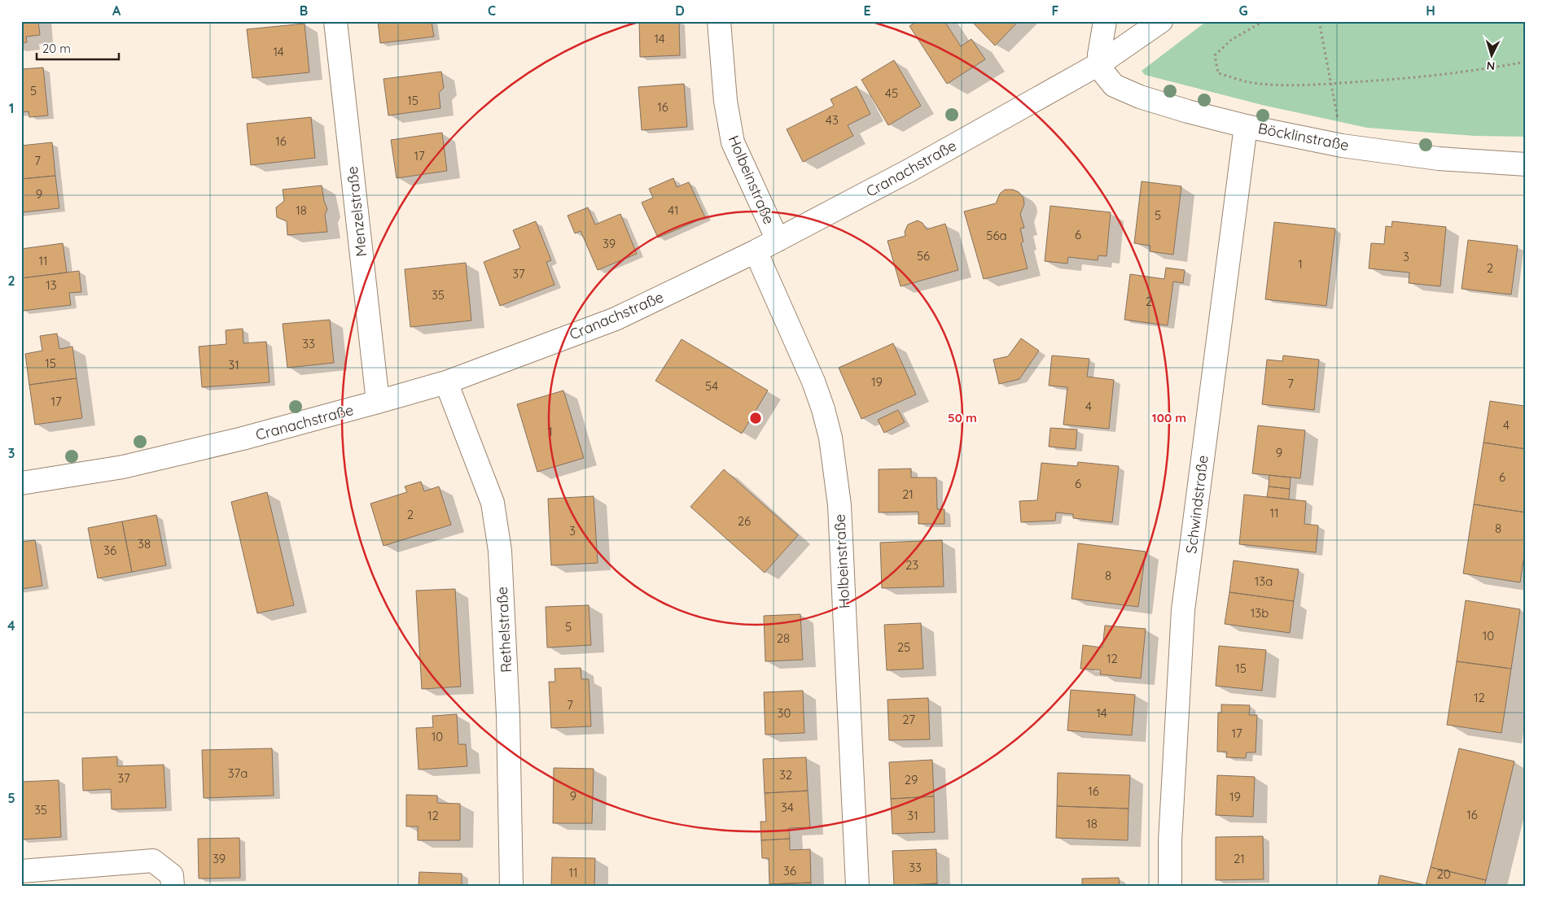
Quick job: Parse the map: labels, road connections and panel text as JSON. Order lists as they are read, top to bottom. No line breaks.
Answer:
{"streets":{"street":["Böcklinstraße","Cranachstraße","Holbeinstraße","Menzelstraße","Schwindstraße","Rethelstraße"]},"crossings":[["Böcklinstraße","Cranachstraße"],["Böcklinstraße","Schwindstraße"],["Cranachstraße","Holbeinstraße"],["Cranachstraße","Menzelstraße"],["Cranachstraße","Rethelstraße"]],"house_numbers":["14","14","5","45","15","16","43","16","17","7","9","18","41","5","6","56a","39","56","3","11","1","2","37","13","35","2","33","15","31","19","7","54","17","4","4","1","9","6","6","21","11","2","26","8","3","38","36","23","8","13a","13b","5","10","28","25","12","15","12","7","30","14","27","17","10","37a","32","37","29","16","9","19","34","35","16","12","31","18","39","21","33","36","11","20"],"scale_bar":"20 m","north":"bottom","grid":{"columns":["A","B","C","D","E","F","G","H"],"rows":["1","2","3","4","5"]},"rings":["50 m","100 m"]}
